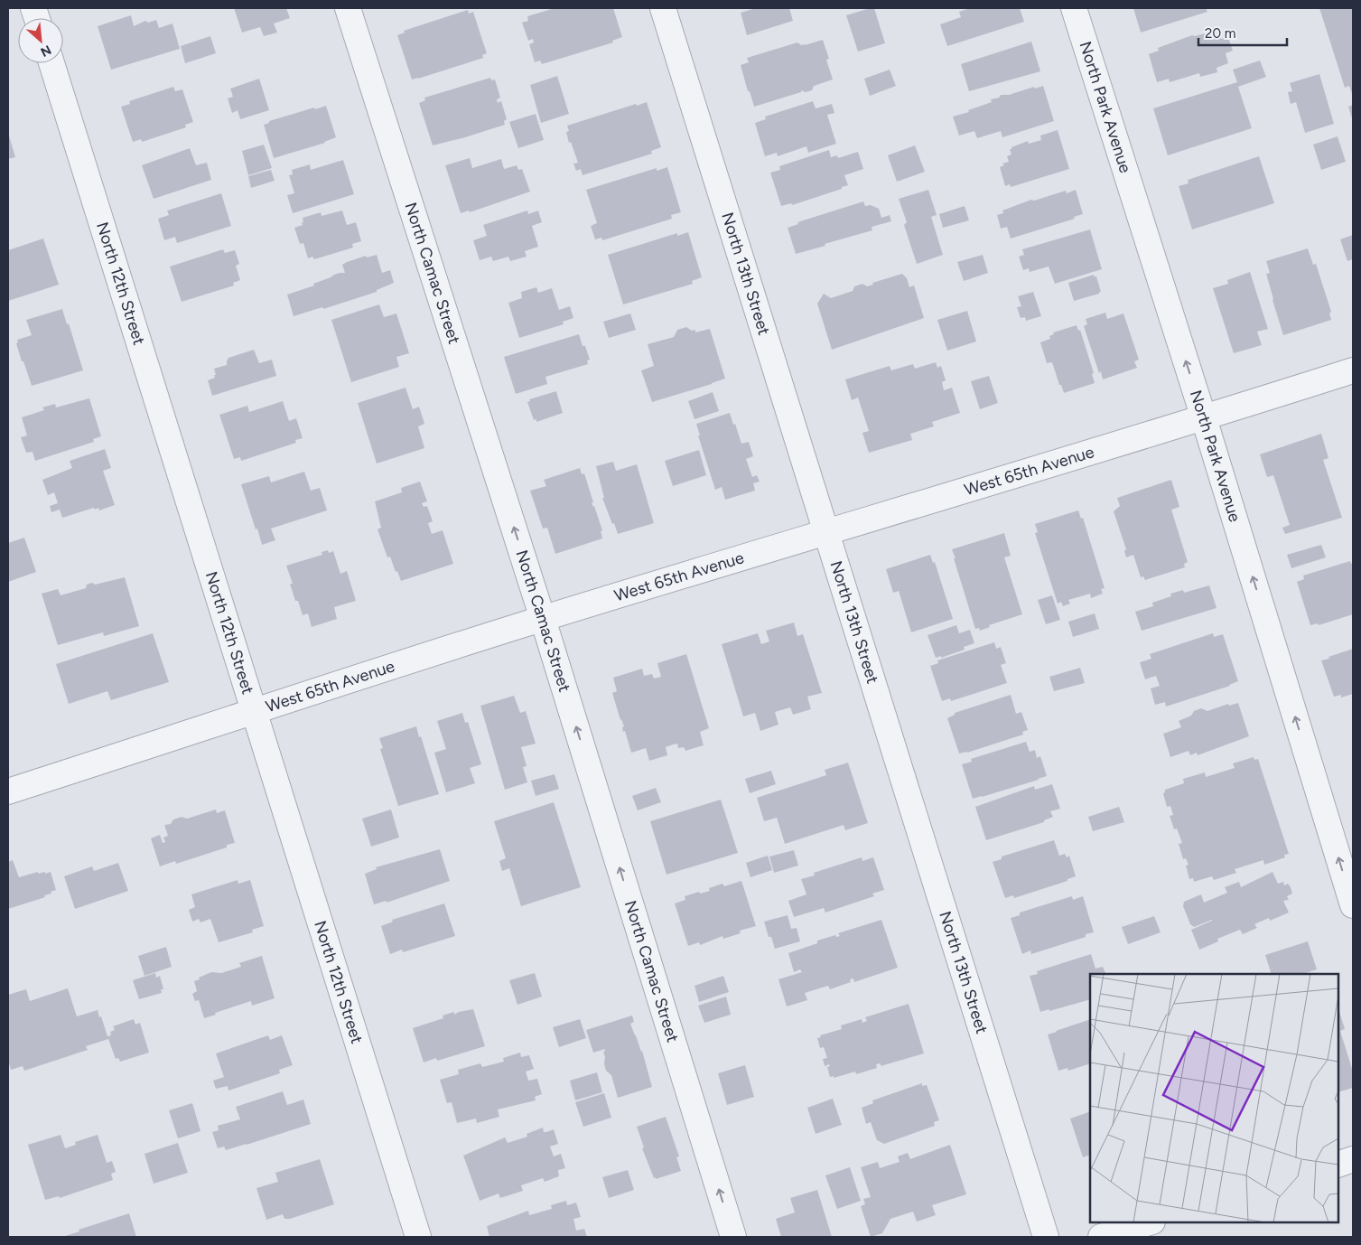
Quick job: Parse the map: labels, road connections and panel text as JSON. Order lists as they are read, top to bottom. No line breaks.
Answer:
{"streets":{"street":["North Park Avenue","North Camac Street","North 13th Street","North 12th Street","West 65th Avenue"]},"crossings":[["North Park Avenue","West 65th Avenue"],["North Camac Street","West 65th Avenue"],["North 13th Street","West 65th Avenue"],["North 12th Street","West 65th Avenue"]],"one_way":["North Park Avenue","North Camac Street"],"scale_bar":"20 m","north":"bottom right"}
